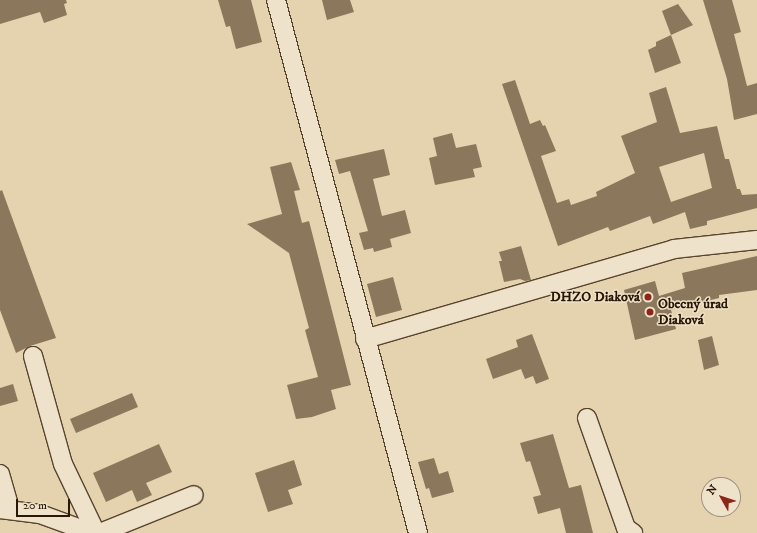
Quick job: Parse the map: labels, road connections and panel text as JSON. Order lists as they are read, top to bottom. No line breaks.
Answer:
{"places":["DHZO Diaková","Obecný úrad Diaková"],"scale_bar":"20 m","north":"top left"}
